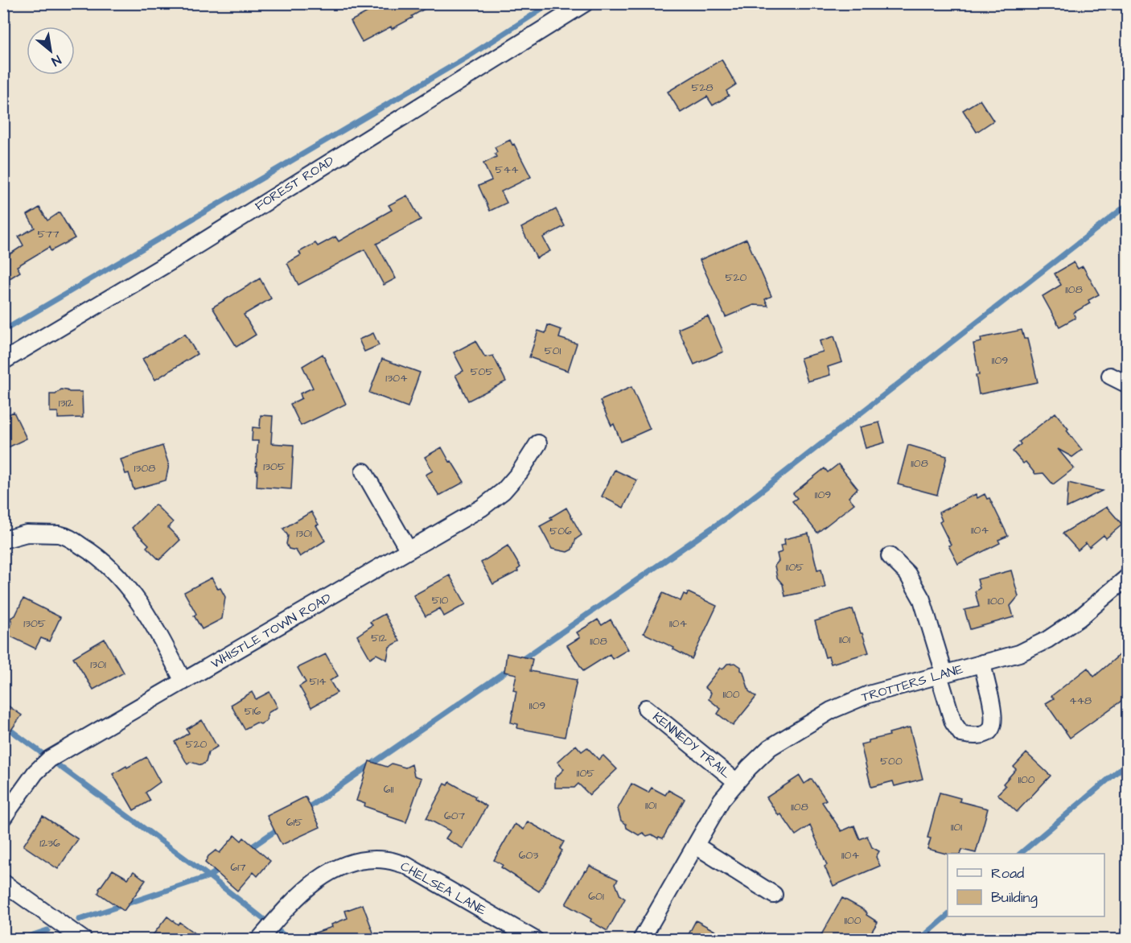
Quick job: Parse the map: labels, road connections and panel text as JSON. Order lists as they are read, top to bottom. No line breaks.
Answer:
{"streets":{"street":["FOREST ROAD","WHISTLE TOWN ROAD","TROTTERS LANE","KENNEDY TRAIL","CHELSEA LANE"]},"crossings":[["TROTTERS LANE","KENNEDY TRAIL"]],"house_numbers":["528","544","577","520","1108","501","1109","505","1304","1312","1108","1305","1308","1109","1104","506","1301","1105","510","1100","1305","1104","512","1101","1108","1301","514","1100","448","1109","516","520","500","1105","1100","611","1101","1108","607","615","1101","1236","603","1104","617","601","1100"],"legend":["Road","Building"],"north":"bottom right"}
